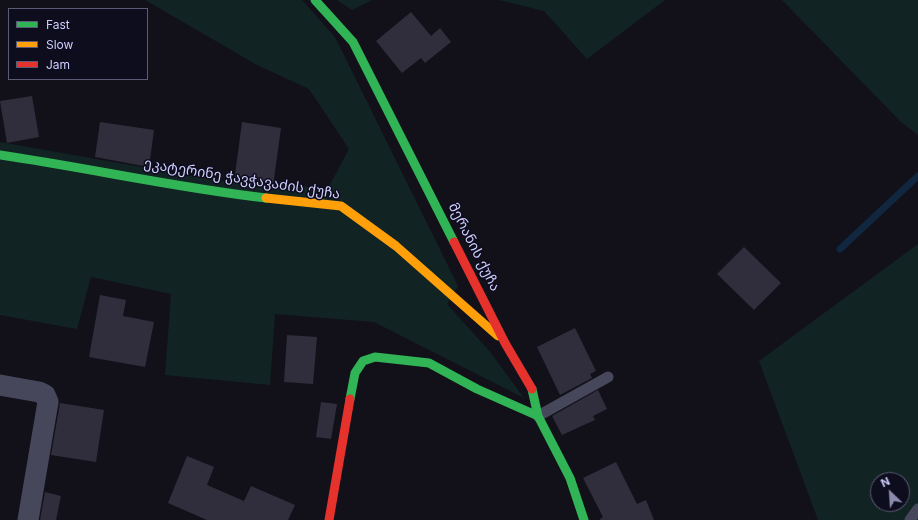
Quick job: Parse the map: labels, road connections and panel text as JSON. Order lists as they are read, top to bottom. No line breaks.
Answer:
{"streets":{"street":["ეკატერინე ჭავჭავაძის ქუჩა","მერანის ქუჩა"]},"crossings":[["ეკატერინე ჭავჭავაძის ქუჩა","მერანის ქუჩა"]],"legend":["Fast","Slow","Jam"],"north":"top left"}
